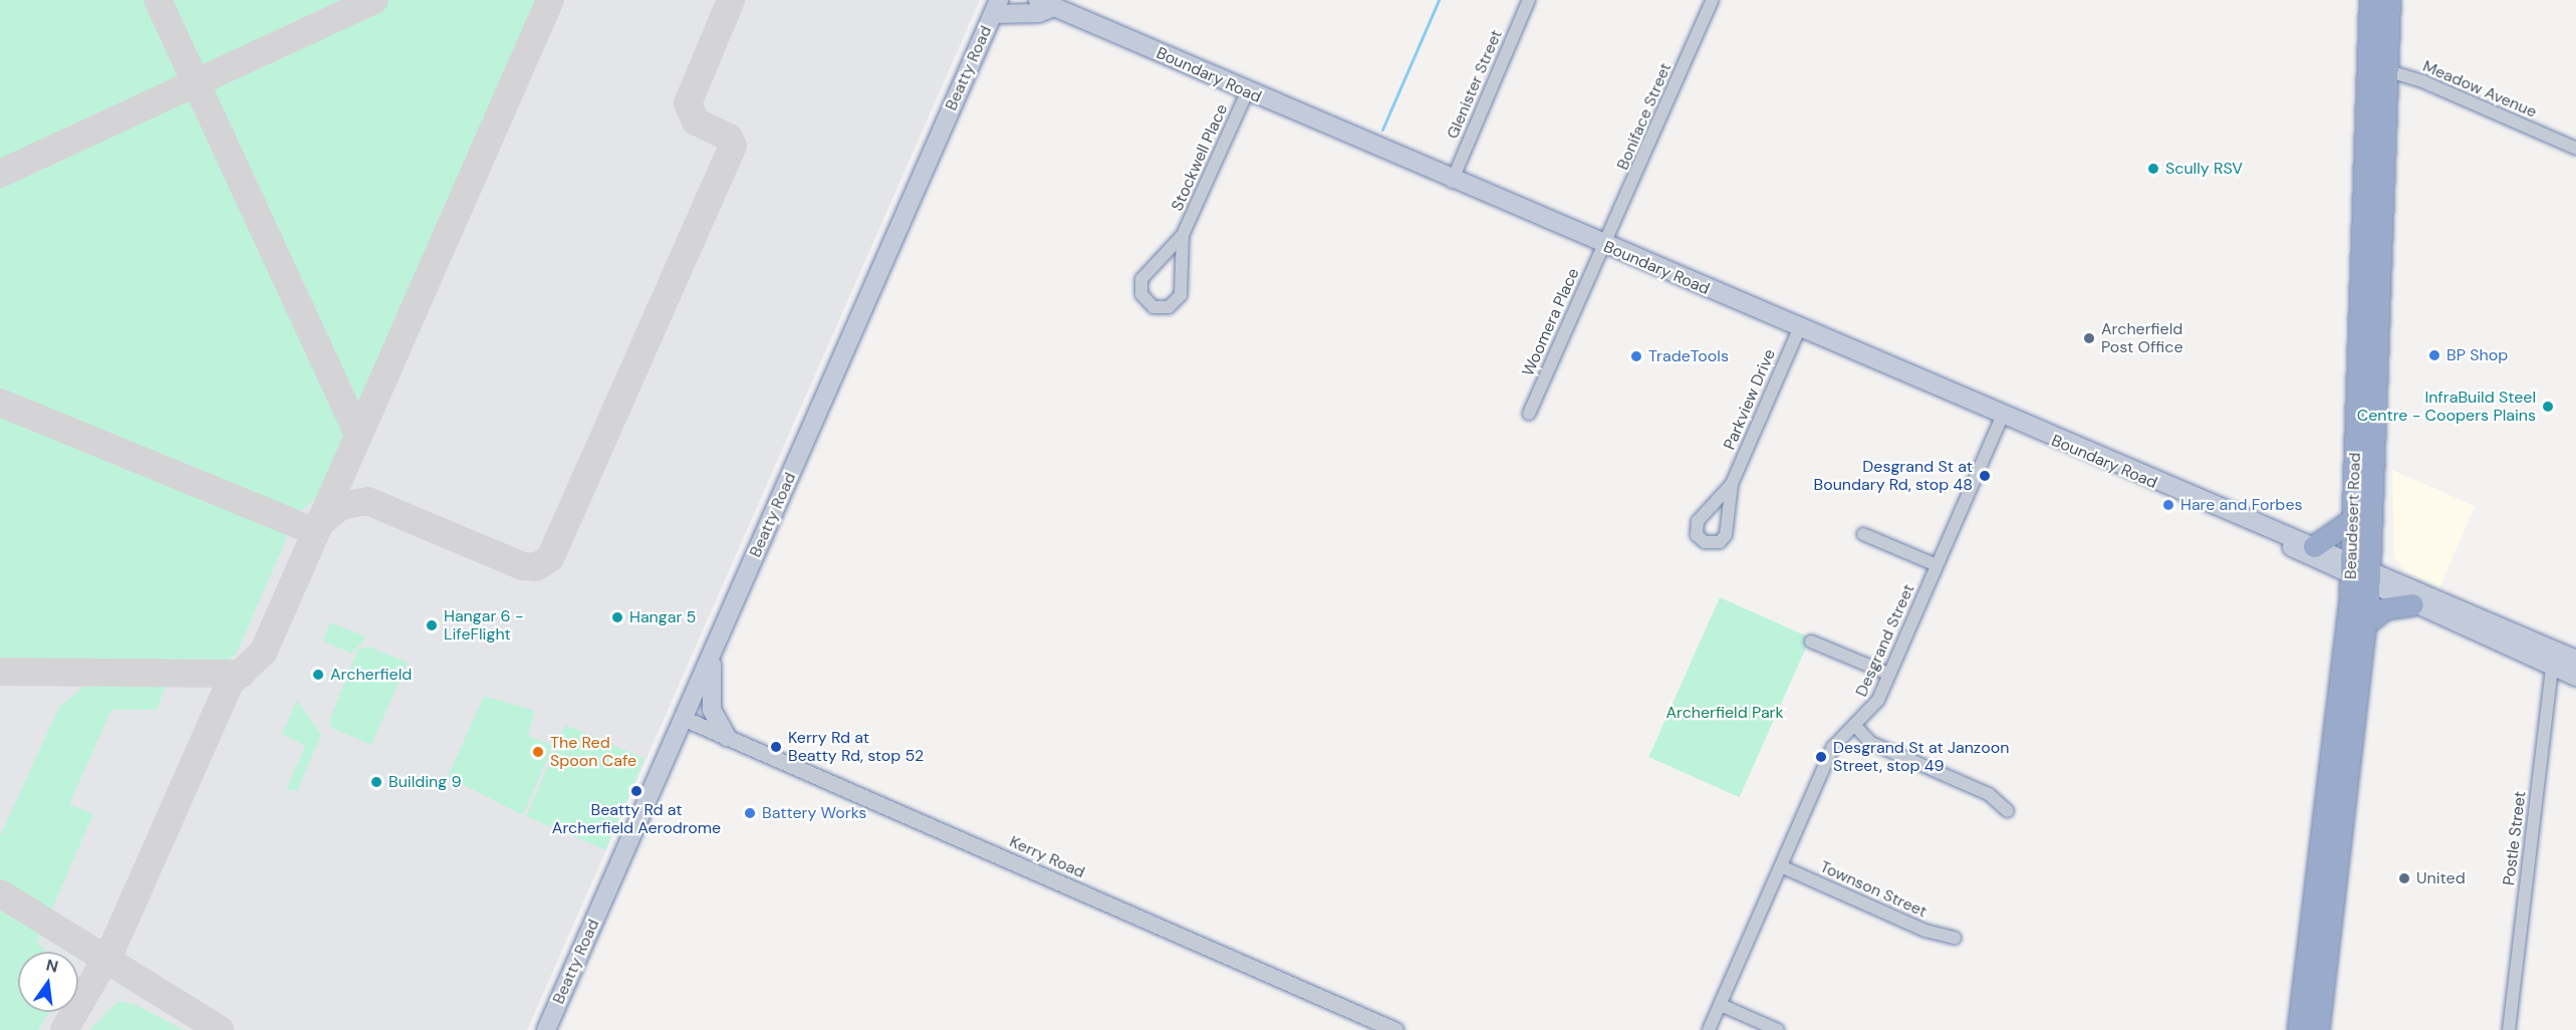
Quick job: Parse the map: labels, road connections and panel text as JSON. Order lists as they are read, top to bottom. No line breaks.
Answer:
{"streets":{"highway":["Beaudesert Road"],"main road":["Beatty Road","Boundary Road"],"street":["Glenister Street","Meadow Avenue","Boniface Street","Stockwell Place","Woomera Place","Parkview Drive","Desgrand Street","Postle Street","Kerry Road","Townson Street"]},"crossings":[["Beatty Road","Kerry Road"],["Boundary Road","Glenister Street"],["Boundary Road","Boniface Street"],["Boundary Road","Stockwell Place"],["Boundary Road","Woomera Place"],["Boundary Road","Parkview Drive"],["Boundary Road","Beaudesert Road"],["Boundary Road","Desgrand Street"],["Boundary Road","Postle Street"],["Meadow Avenue","Beaudesert Road"],["Boniface Street","Woomera Place"],["Desgrand Street","Townson Street"]],"parks":["Archerfield Park"],"places":["Scully RSV","Archerfield Post Office","BP Shop","TradeTools","InfraBuild Steel Centre - Coopers Plains","Desgrand St at Boundary Rd, stop 48","Hare and Forbes","Hangar 5","Hangar 6 - LifeFlight","Archerfield","Kerry Rd at Beatty Rd, stop 52","The Red Spoon Cafe","Desgrand St at Janzoon Street, stop 49","Building 9","Beatty Rd at Archerfield Aerodrome","Battery Works","United"],"north":"top"}
